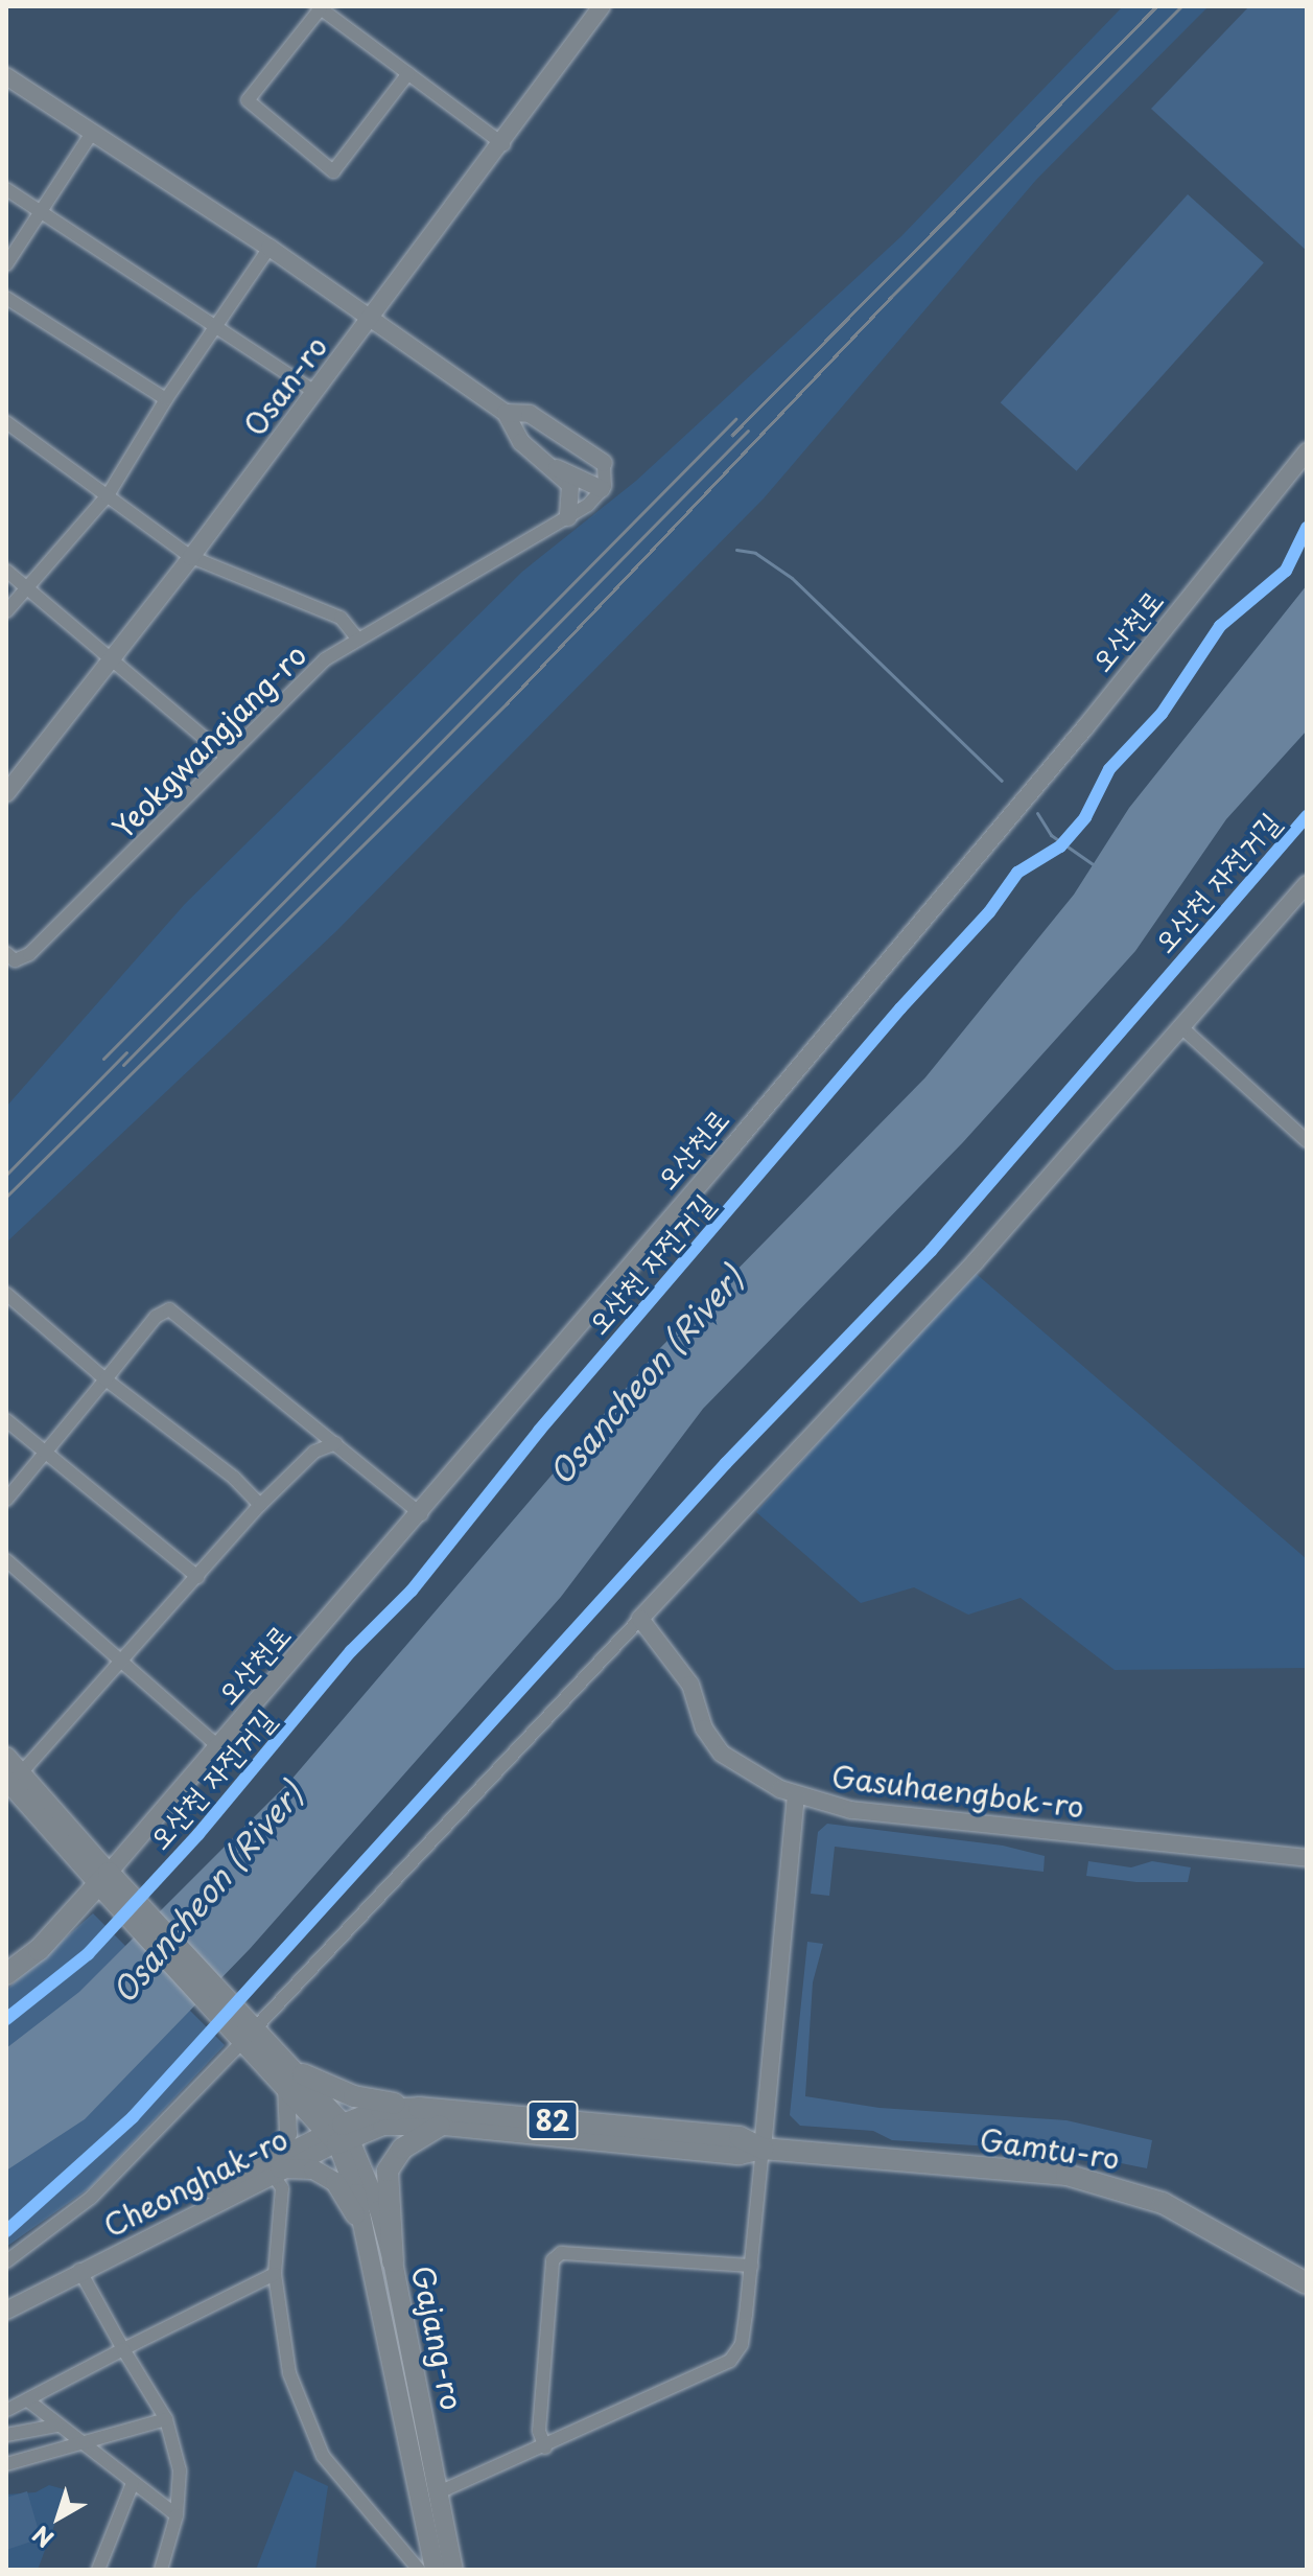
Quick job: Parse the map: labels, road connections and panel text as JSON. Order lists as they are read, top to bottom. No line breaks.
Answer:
{"streets":{"main road":["오산천로","82","Gamtu-ro","Gajang-ro"],"street":["Osan-ro","Yeokgwangjang-ro","Gasuhaengbok-ro","Cheonghak-ro"],"cycle path":["오산천 자전거길"]},"crossings":[["Gamtu-ro","Cheonghak-ro"],["Gamtu-ro","Gajang-ro"],["Cheonghak-ro","Gajang-ro"]],"water":["Osancheon (River)"],"north":"bottom left"}
